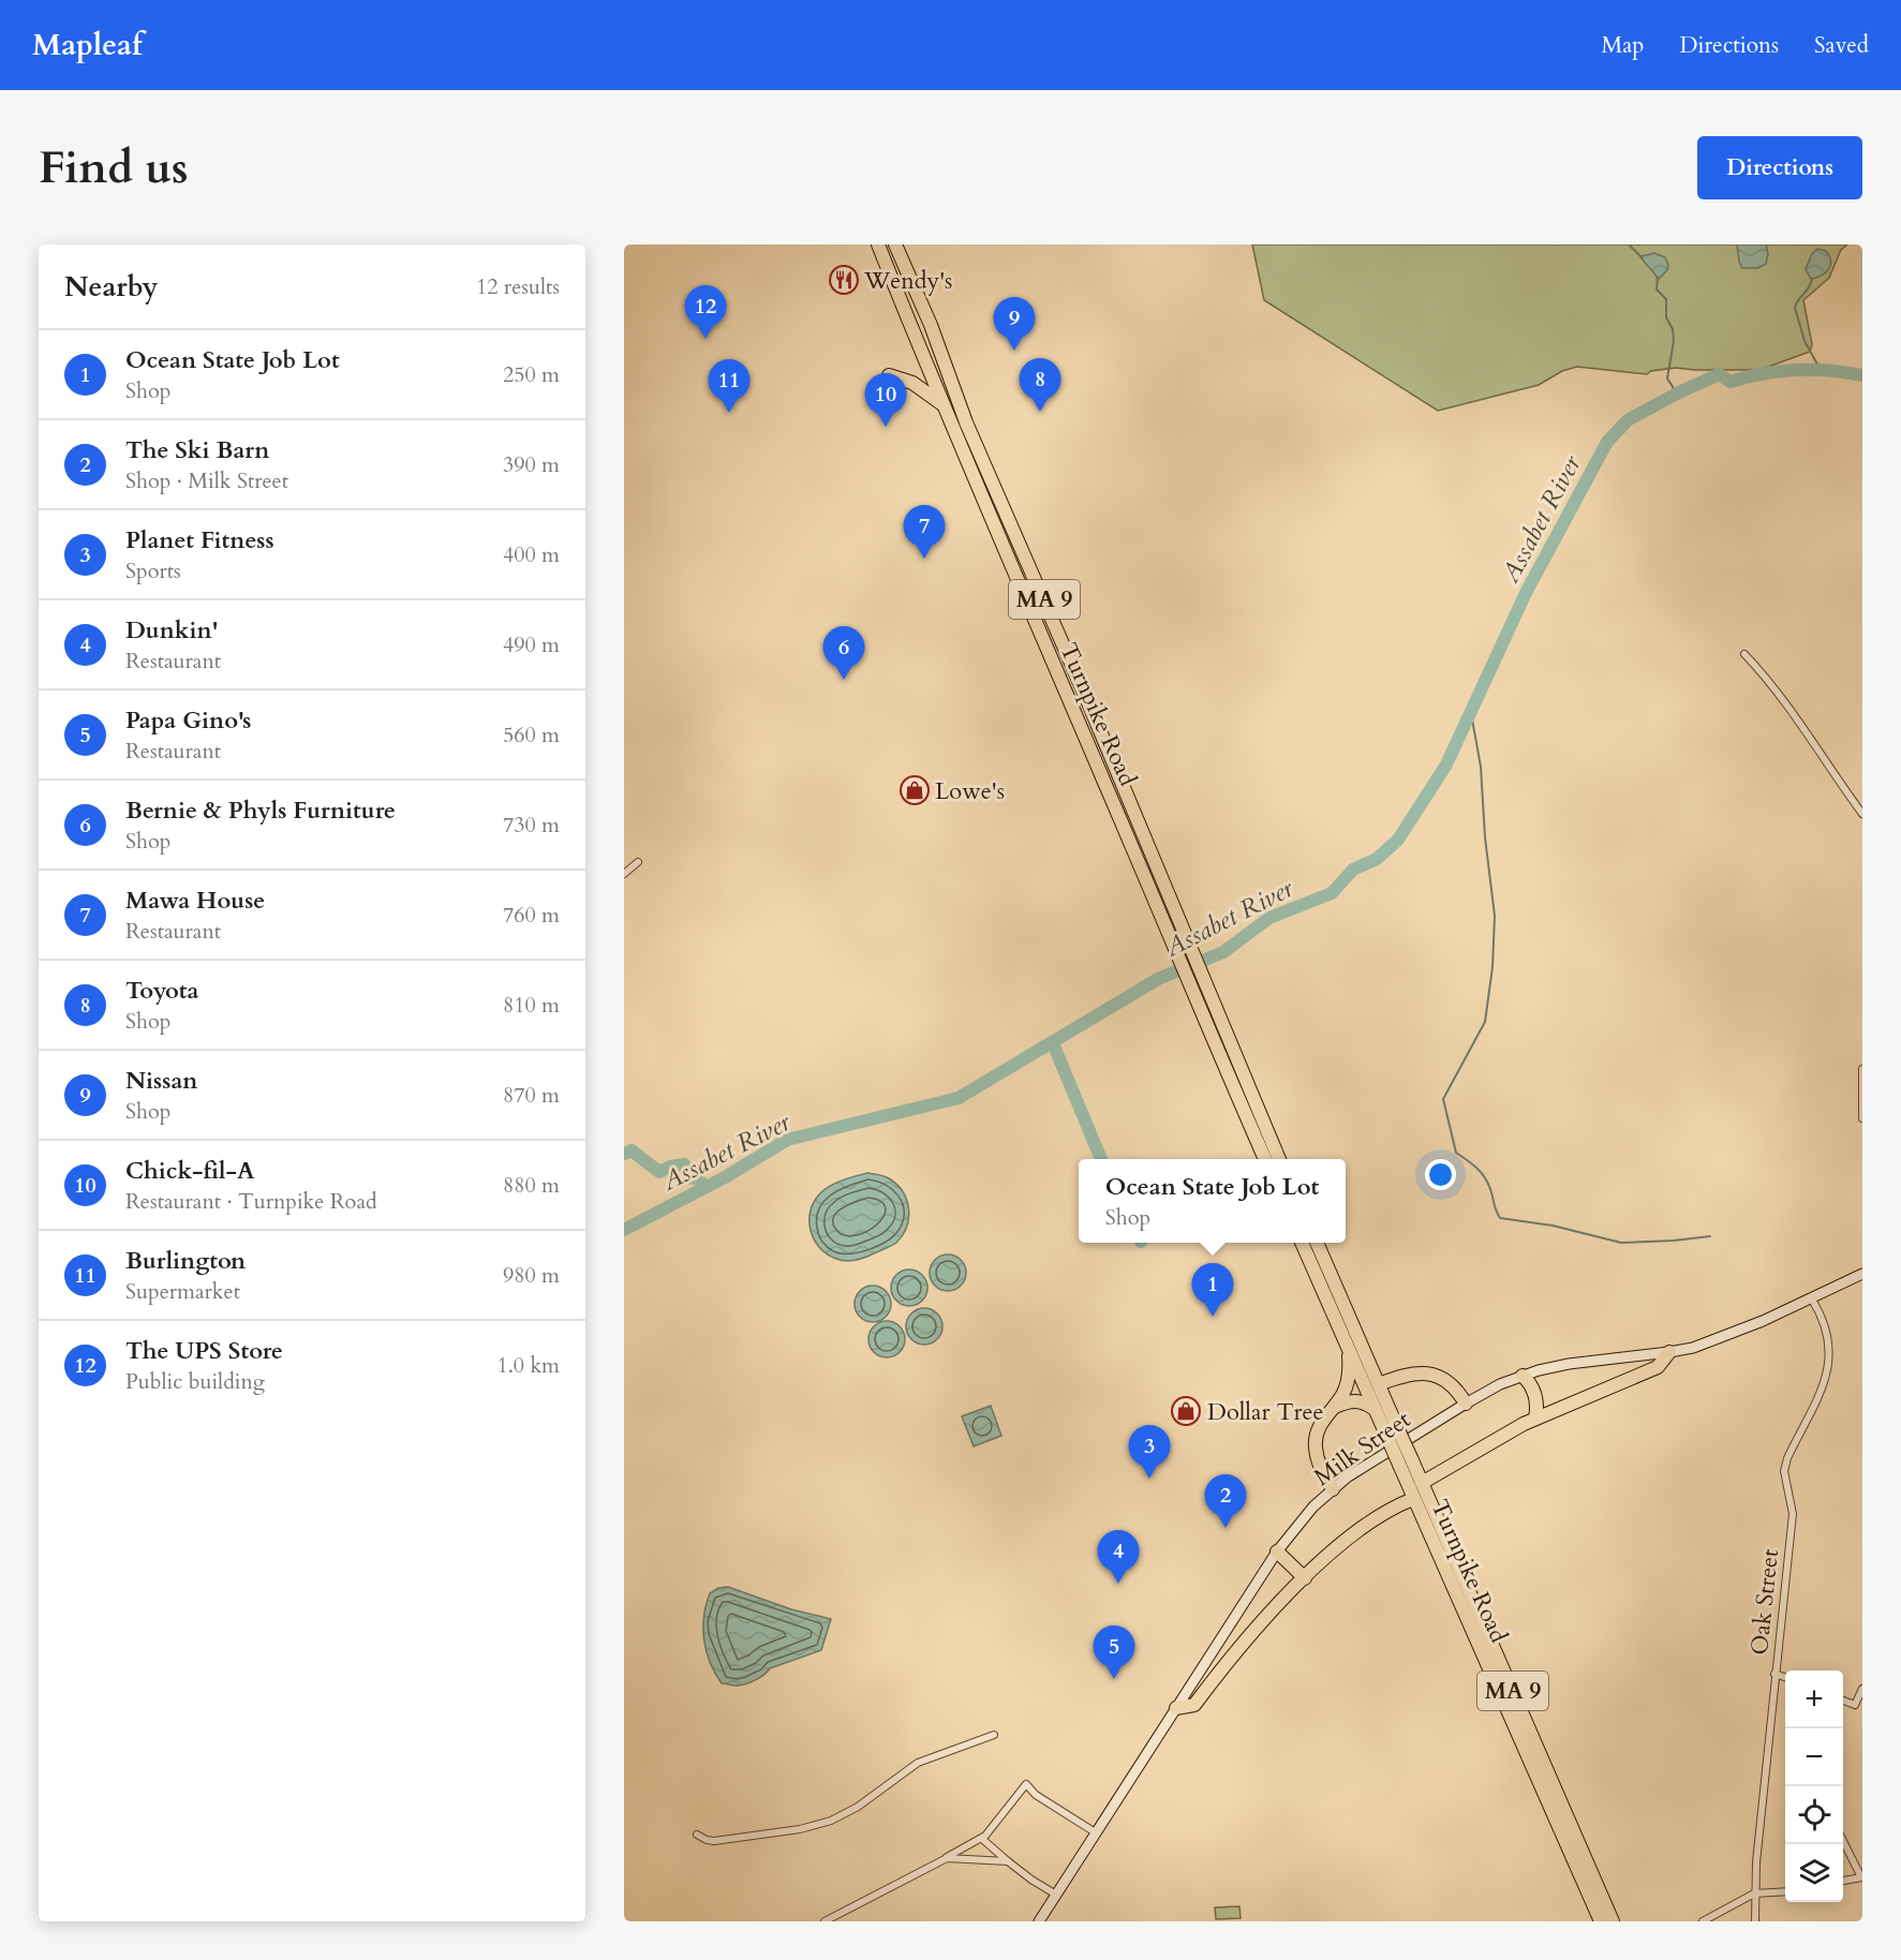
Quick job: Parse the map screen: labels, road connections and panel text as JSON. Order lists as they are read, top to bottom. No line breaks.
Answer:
{"streets":{"highway":["MA 9","Turnpike Road"],"main road":["Milk Street"],"street":["Oak Street"]},"crossings":[["Milk Street","Oak Street"]],"water":["Assabet River"],"places":{"restaurant":["Wendy's"],"shop":["Lowe's","Dollar Tree"]},"page":{"header":"Mapleaf","nav":["Map","Directions","Saved"],"buttons":"Directions","title":"Find us","heading":["Nearby","12 results"],"pins":["12","9","8","11","10","7","6","1","3","2","4","5"],"list":[{"mark":"1","name":"Ocean State Job Lot","note":"Shop","value":"250 m"},{"mark":"2","name":"The Ski Barn","note":"Shop · Milk Street","value":"390 m"},{"mark":"3","name":"Planet Fitness","note":"Sports","value":"400 m"},{"mark":"4","name":"Dunkin'","note":"Restaurant","value":"490 m"},{"mark":"5","name":"Papa Gino's","note":"Restaurant","value":"560 m"},{"mark":"6","name":"Bernie & Phyls Furniture","note":"Shop","value":"730 m"},{"mark":"7","name":"Mawa House","note":"Restaurant","value":"760 m"},{"mark":"8","name":"Toyota","note":"Shop","value":"810 m"},{"mark":"9","name":"Nissan","note":"Shop","value":"870 m"},{"mark":"10","name":"Chick-fil-A","note":"Restaurant · Turnpike Road","value":"880 m"},{"mark":"11","name":"Burlington","note":"Supermarket","value":"980 m"},{"mark":"12","name":"The UPS Store","note":"Public building","value":"1.0 km"}],"popup":["Ocean State Job Lot","Shop"],"map_buttons":["+","−"]}}
